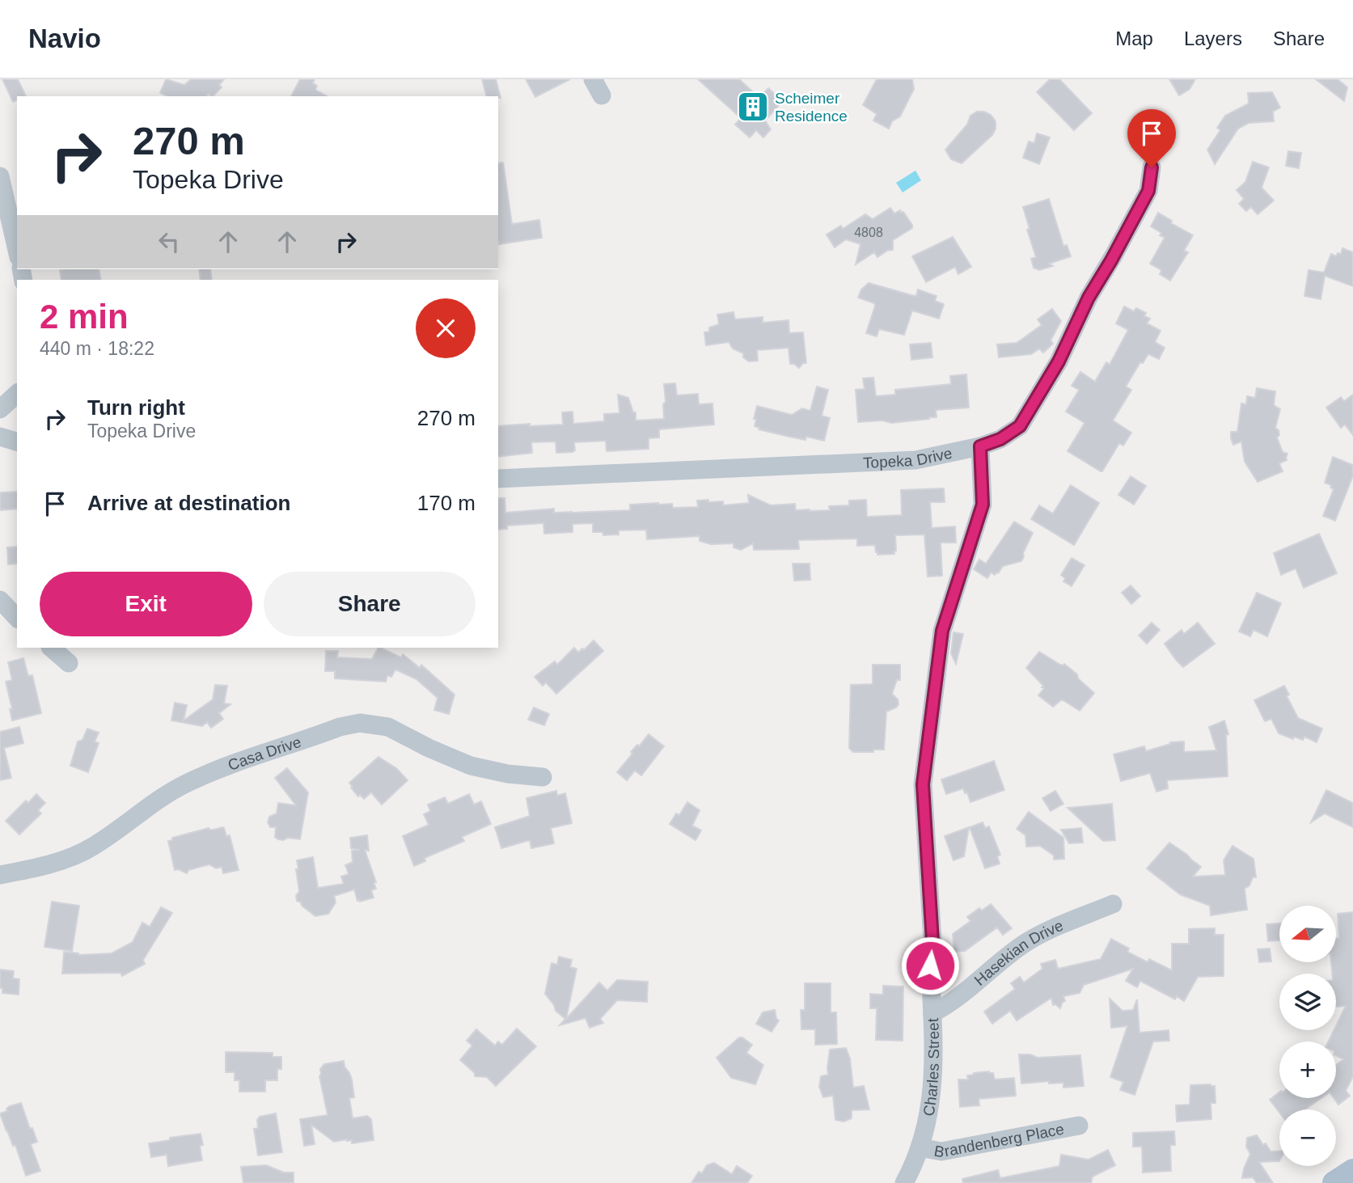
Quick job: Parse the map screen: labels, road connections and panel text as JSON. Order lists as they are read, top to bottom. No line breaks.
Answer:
{"streets":{"street":["Topeka Drive","Casa Drive","Hasekian Drive","Charles Street","Brandenberg Place"]},"crossings":[["Topeka Drive","Charles Street"],["Hasekian Drive","Charles Street"],["Charles Street","Brandenberg Place"]],"places":{"building":["Scheimer Residence"]},"house_numbers":["4808"],"north":"left","page":{"header":"Navio","nav":["Map","Layers","Share"],"turn":["270 m","Topeka Drive"],"heading":["2 min","440 m · 18:22"],"list":[{"name":"Turn right","note":"Topeka Drive","value":"270 m"},{"name":"Arrive at destination","value":"170 m"}],"buttons":["Exit","Share"],"map_buttons":["+","−"]}}
